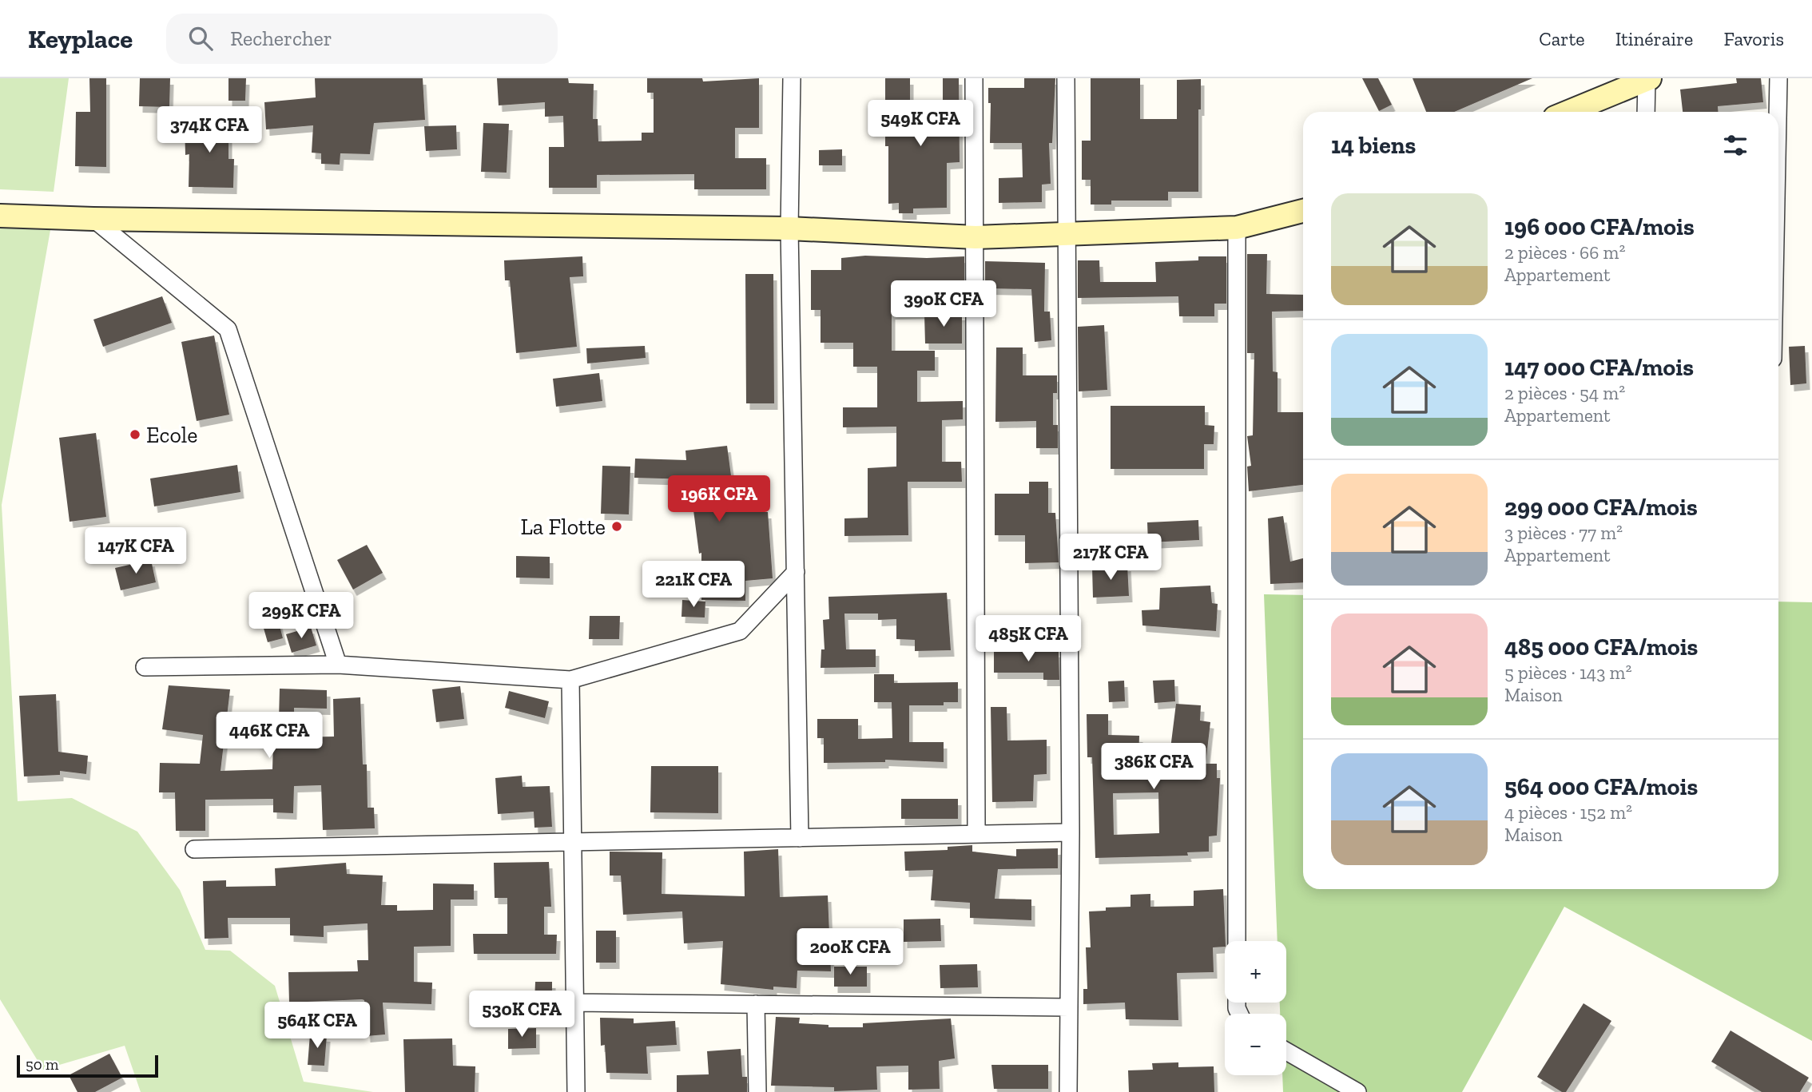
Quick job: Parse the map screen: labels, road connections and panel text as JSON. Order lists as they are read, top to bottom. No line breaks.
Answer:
{"places":["Ecole","La Flotte"],"scale_bar":"50 m","page":{"header":"Keyplace","search":"Rechercher","nav":["Carte","Itinéraire","Favoris"],"price":["549K CFA","374K CFA","390K CFA","196K CFA","147K CFA","217K CFA","221K CFA","299K CFA","485K CFA","446K CFA","386K CFA","200K CFA","530K CFA","564K CFA"],"heading":"14 biens","list":[{"name":"196 000 CFA/mois","note":"2 pièces · 66 m² · Appartement"},{"name":"147 000 CFA/mois","note":"2 pièces · 54 m² · Appartement"},{"name":"299 000 CFA/mois","note":"3 pièces · 77 m² · Appartement"},{"name":"485 000 CFA/mois","note":"5 pièces · 143 m² · Maison"},{"name":"564 000 CFA/mois","note":"4 pièces · 152 m² · Maison"}],"map_buttons":["+","−"],"scale":"50 m"}}
